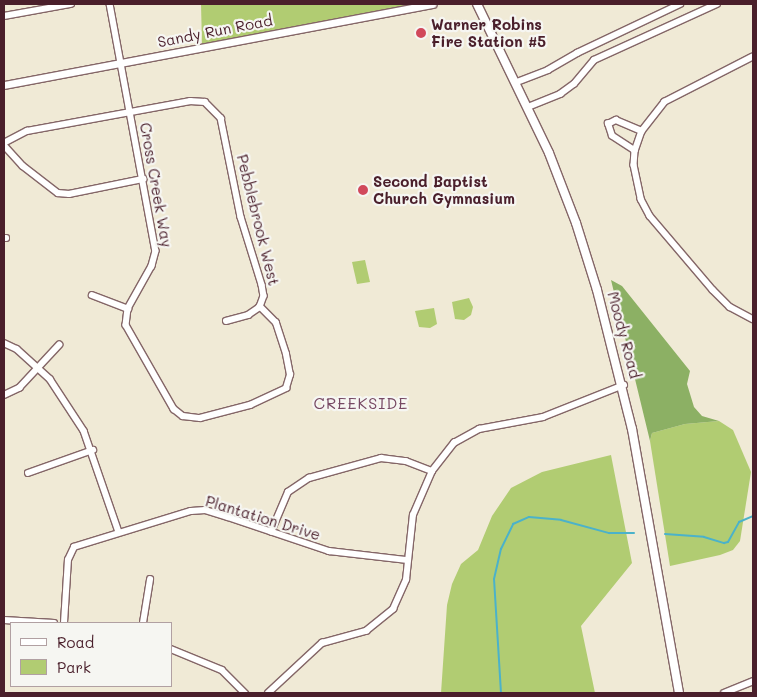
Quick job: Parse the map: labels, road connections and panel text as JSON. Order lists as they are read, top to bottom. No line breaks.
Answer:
{"streets":{"main road":["Moody Road"],"street":["Sandy Run Road","Cross Creek Way","Pebblebrook West","Plantation Drive"]},"crossings":[["Sandy Run Road","Cross Creek Way"],["Cross Creek Way","Pebblebrook West"]],"districts":["CREEKSIDE"],"places":["Warner Robins Fire Station #5","Second Baptist Church Gymnasium"],"legend":["Road","Park"]}
